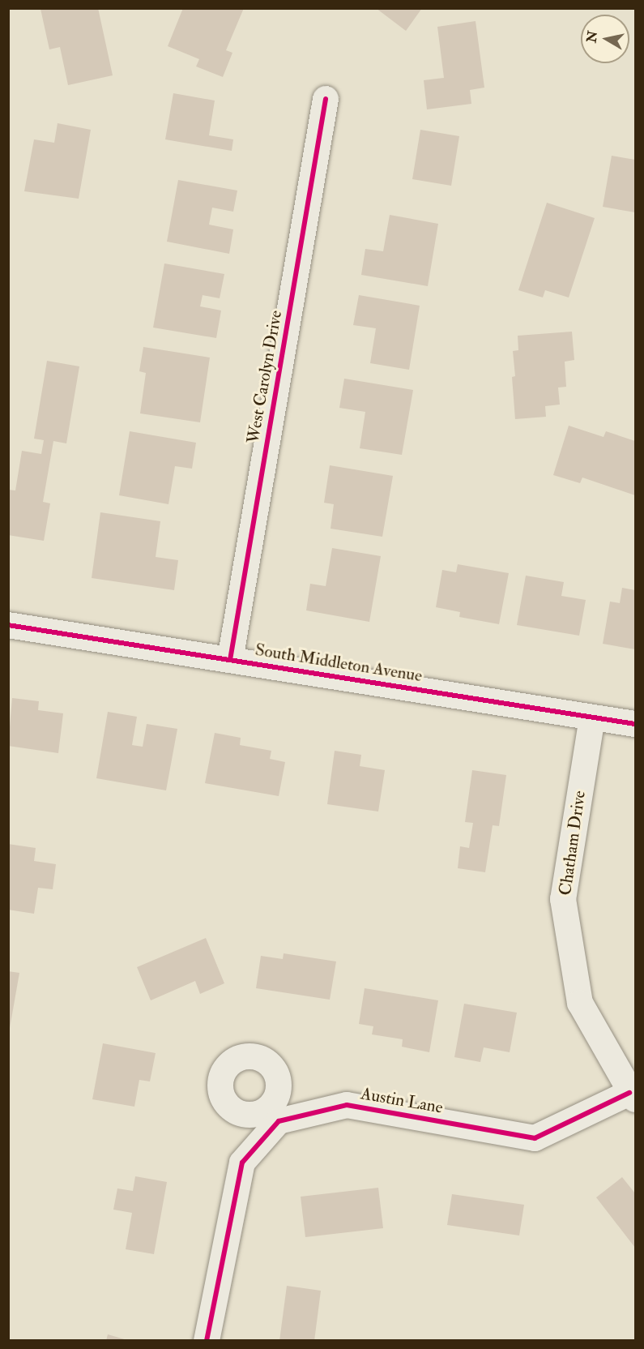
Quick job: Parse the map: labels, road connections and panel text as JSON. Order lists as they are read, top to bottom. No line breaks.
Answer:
{"streets":{"street":["West Carolyn Drive","South Middleton Avenue","Chatham Drive","Austin Lane"]},"crossings":[["West Carolyn Drive","South Middleton Avenue"],["South Middleton Avenue","Chatham Drive"],["Chatham Drive","Austin Lane"]],"north":"left"}
